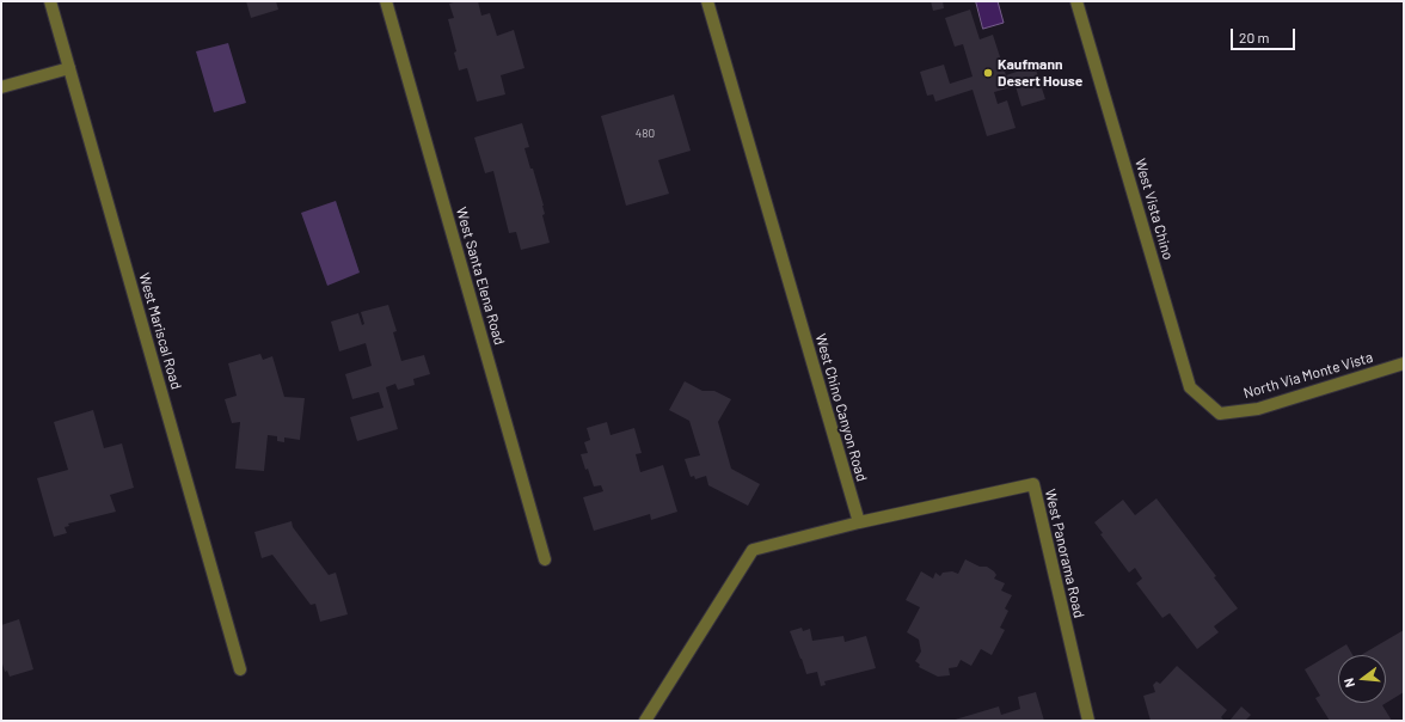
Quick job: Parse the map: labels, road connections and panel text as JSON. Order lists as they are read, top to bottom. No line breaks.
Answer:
{"streets":{"street":["West Vista Chino","West Santa Elena Road","West Mariscal Road","North Via Monte Vista","West Chino Canyon Road","West Panorama Road"]},"crossings":[["West Vista Chino","North Via Monte Vista"],["West Chino Canyon Road","West Panorama Road"]],"places":["Kaufmann Desert House"],"house_numbers":["480"],"scale_bar":"20 m","north":"left"}
